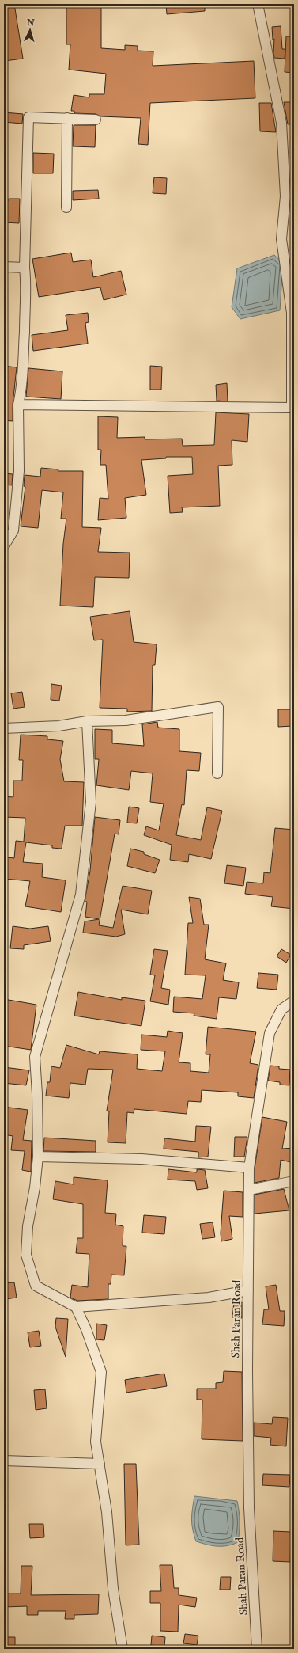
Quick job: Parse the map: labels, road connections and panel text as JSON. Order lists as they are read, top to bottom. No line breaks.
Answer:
{"streets":{"street":["Shah Paran Road"]},"north":"top"}
